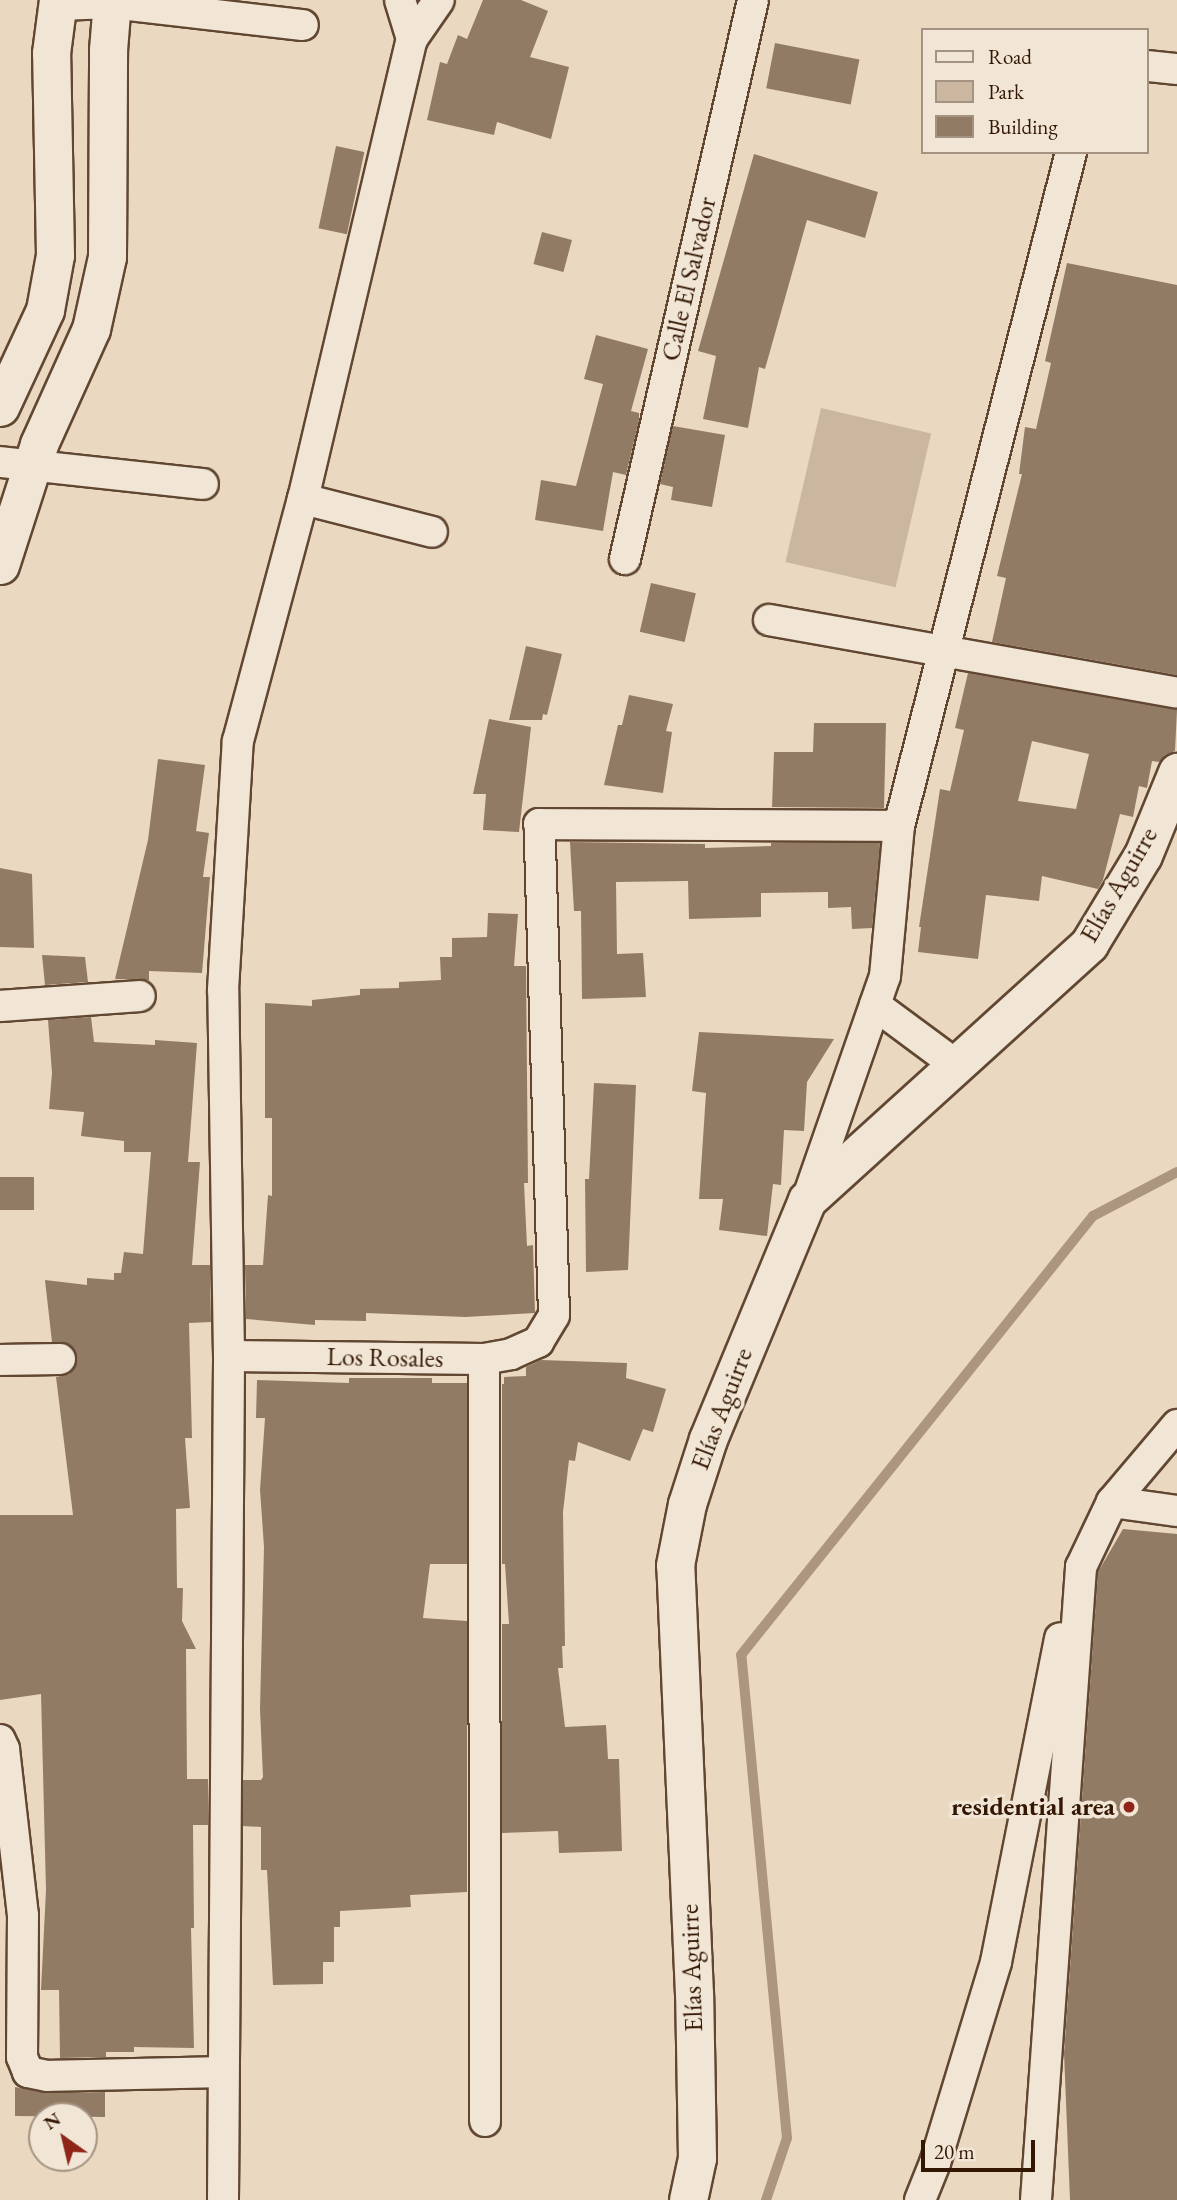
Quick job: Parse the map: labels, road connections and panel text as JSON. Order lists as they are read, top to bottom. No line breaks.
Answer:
{"streets":{"street":["Calle El Salvador","Elías Aguirre","Los Rosales"]},"places":["residential area"],"legend":["Road","Park","Building"],"scale_bar":"20 m","north":"top left"}
